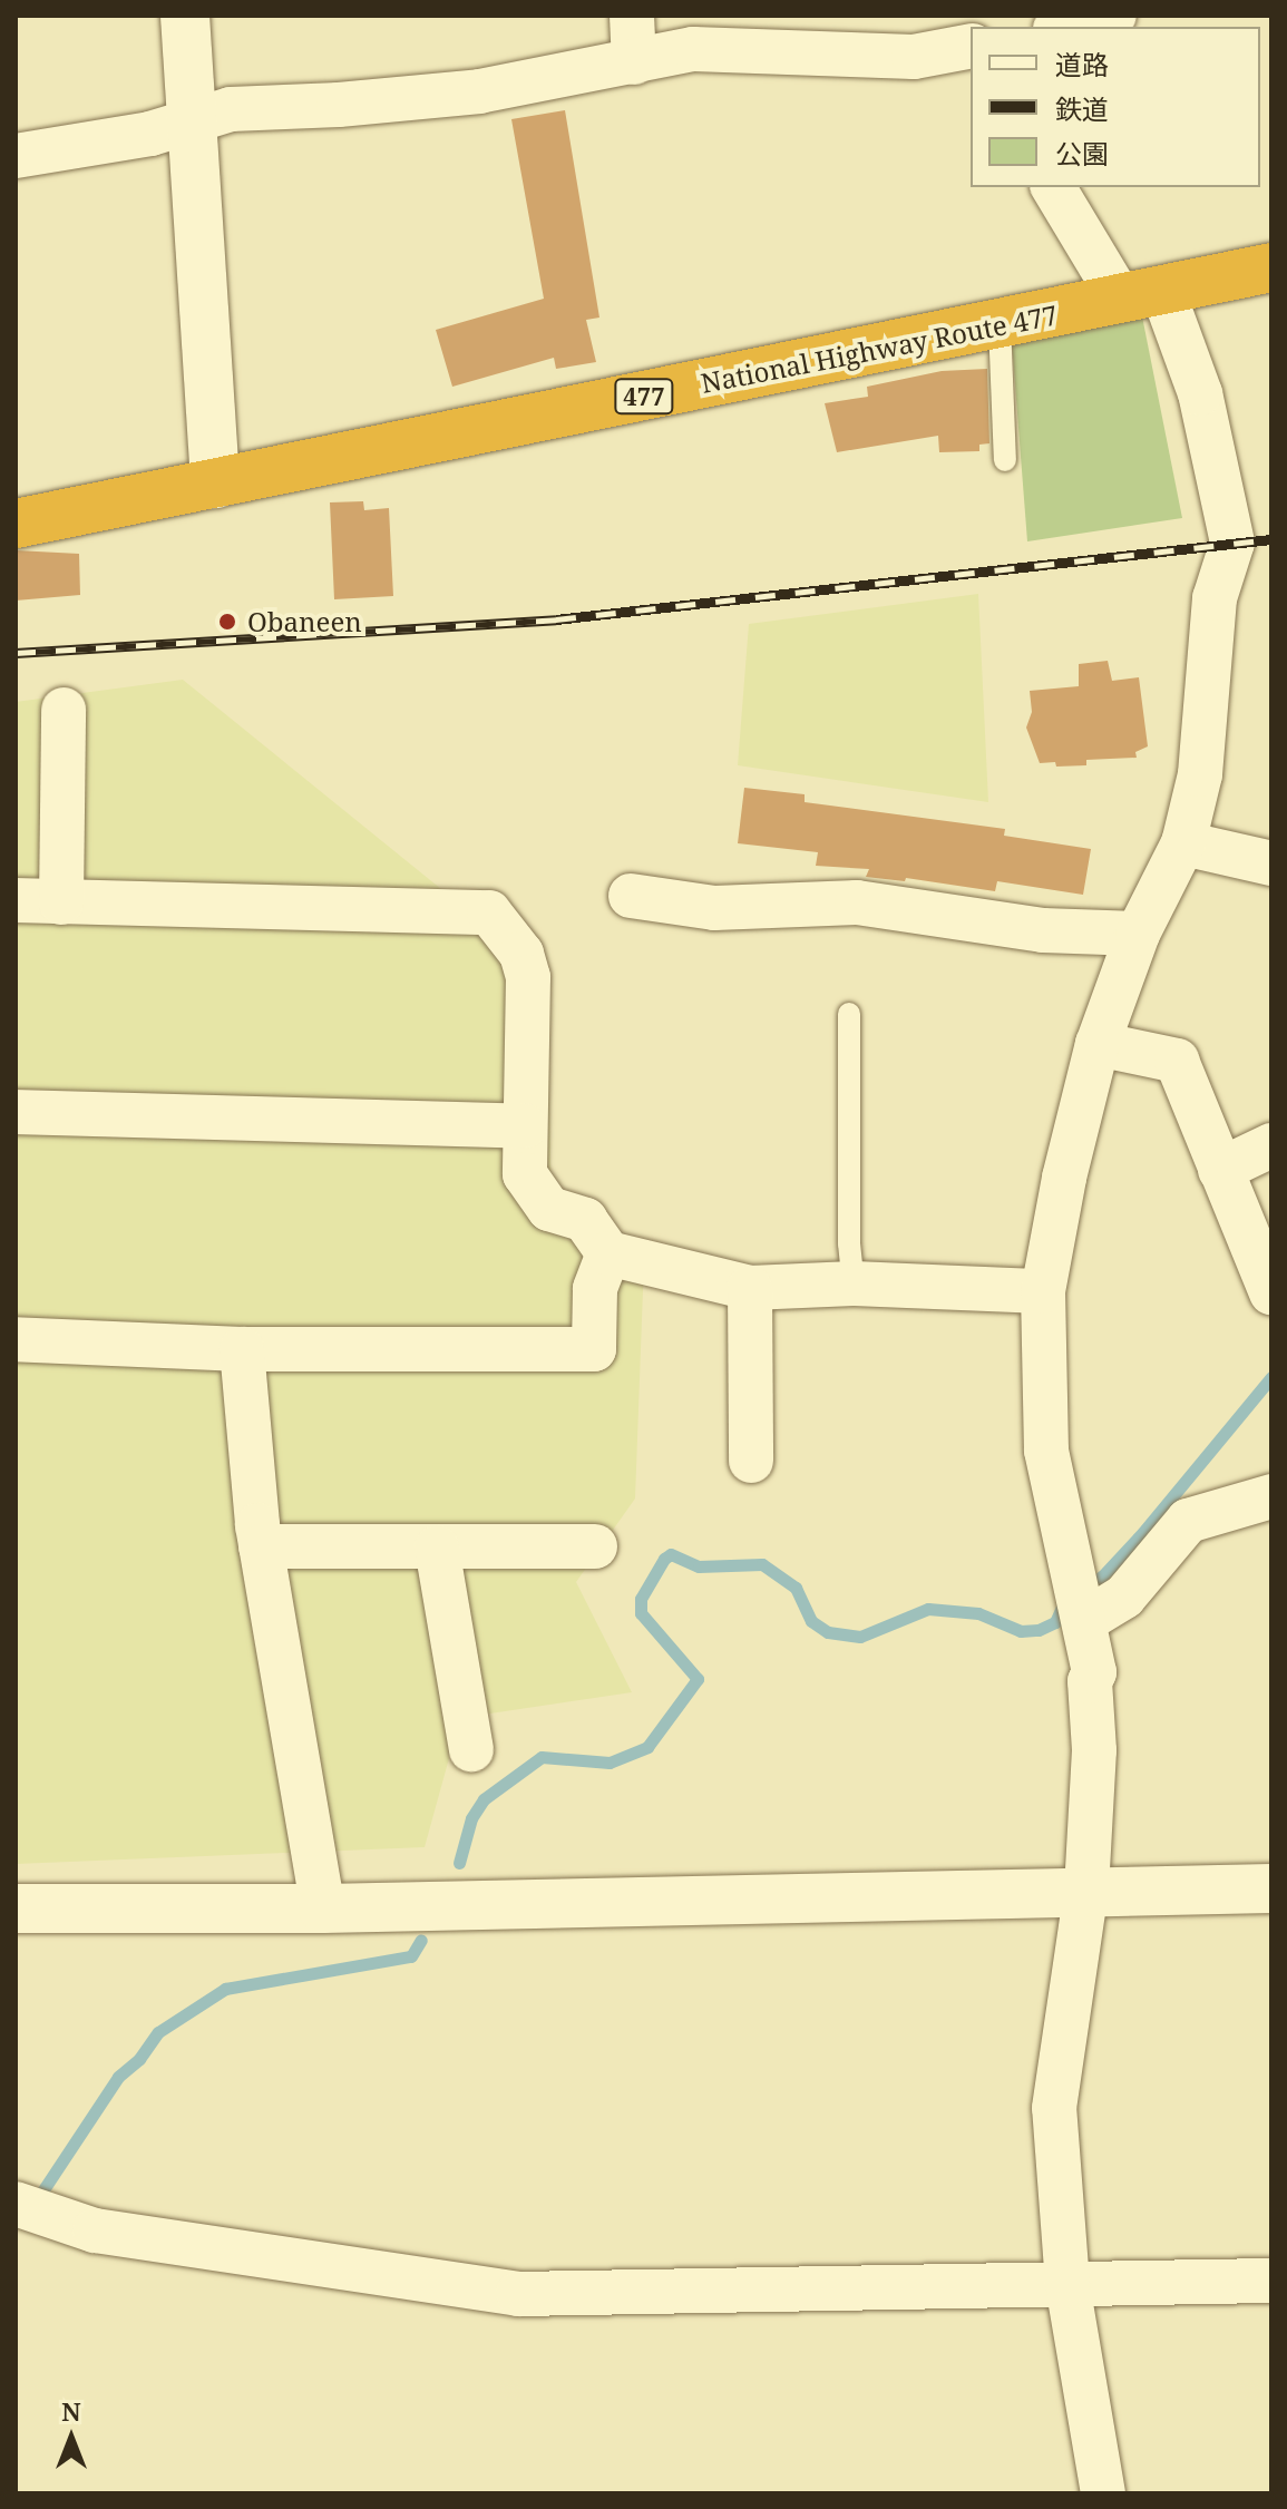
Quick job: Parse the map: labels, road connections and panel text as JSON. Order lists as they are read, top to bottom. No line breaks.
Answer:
{"streets":{"highway":["National Highway Route 477","477"]},"places":["Obaneen"],"legend":["道路","鉄道","公園"],"north":"top"}
